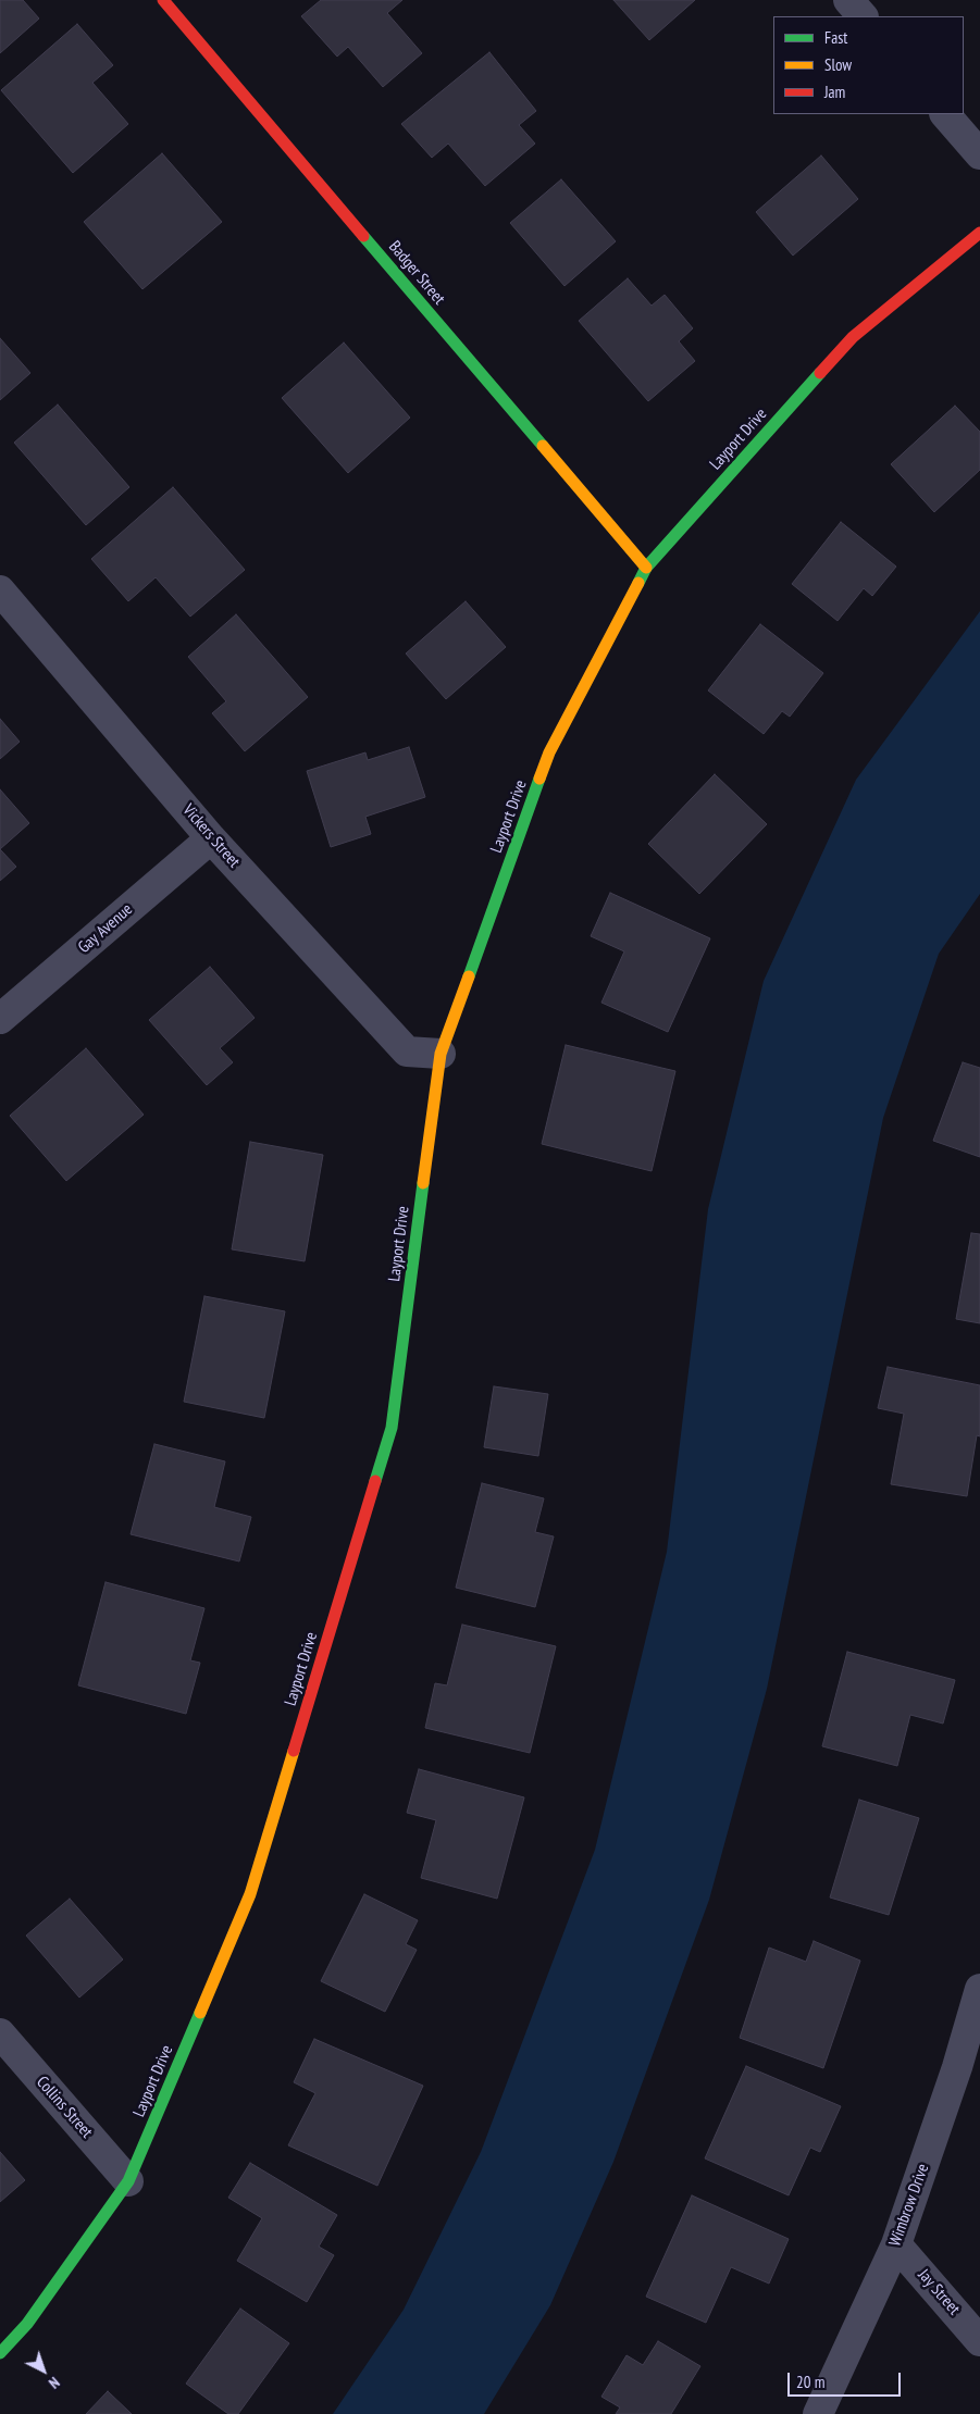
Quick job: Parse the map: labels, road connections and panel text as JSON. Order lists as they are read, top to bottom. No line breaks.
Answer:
{"streets":{"street":["Badger Street","Layport Drive","Vickers Street","Gay Avenue","Collins Street","Wimbrow Drive","Jay Street"]},"crossings":[["Badger Street","Layport Drive"],["Layport Drive","Vickers Street"],["Layport Drive","Collins Street"],["Vickers Street","Gay Avenue"],["Wimbrow Drive","Jay Street"]],"legend":["Fast","Slow","Jam"],"scale_bar":"20 m","north":"bottom right"}
